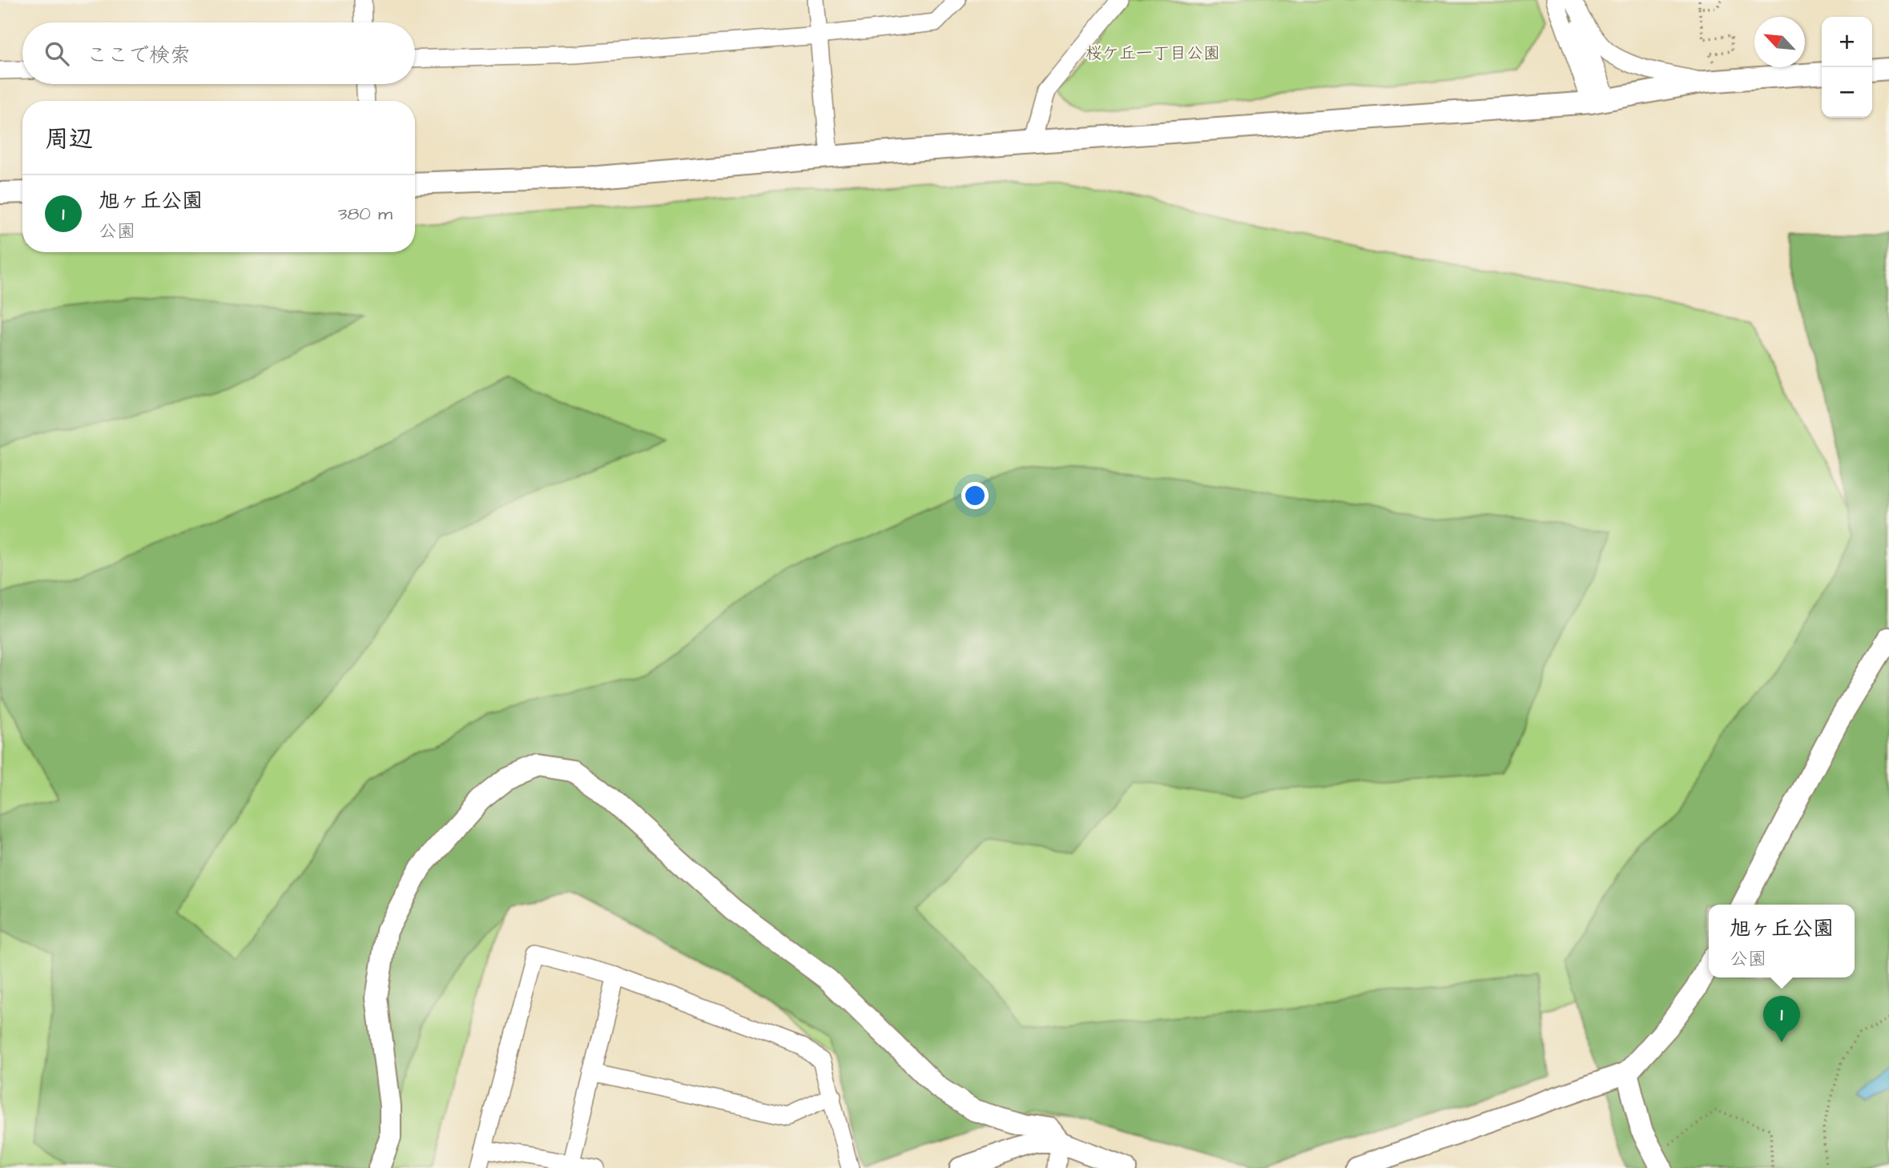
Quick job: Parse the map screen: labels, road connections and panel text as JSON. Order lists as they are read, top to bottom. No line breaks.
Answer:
{"parks":["桜ケ丘一丁目公園"],"north":"top left","page":{"map_buttons":["+","−"],"search":"ここで検索","heading":"周辺","list":[{"mark":"1","name":"旭ヶ丘公園","note":"公園","value":"380 m"}],"popup":["旭ヶ丘公園","公園"],"pins":"1"}}
